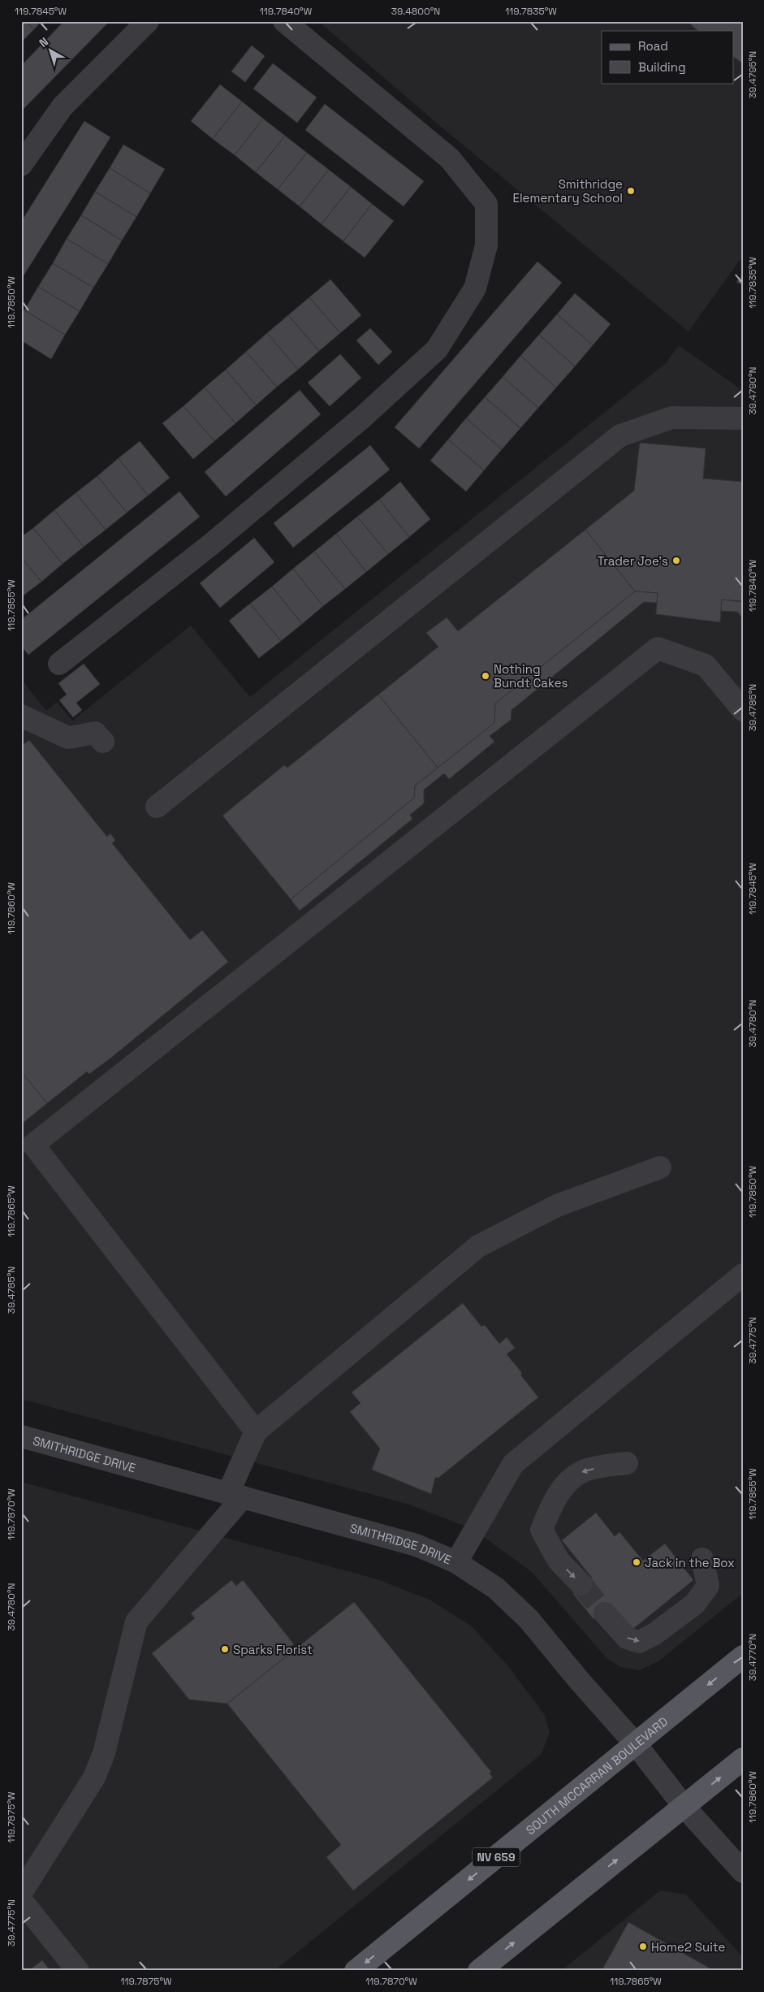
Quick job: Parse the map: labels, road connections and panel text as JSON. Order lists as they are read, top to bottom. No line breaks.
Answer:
{"streets":{"main road":["SOUTH MCCARRAN BOULEVARD","NV 659"],"street":["SMITHRIDGE DRIVE"]},"crossings":[["SMITHRIDGE DRIVE","SOUTH MCCARRAN BOULEVARD"]],"places":["Smithridge Elementary School","Trader Joe's","Nothing Bundt Cakes","Jack in the Box","Sparks Florist","Home2 Suite"],"legend":["Road","Building"],"north":"top left","coordinates":["119.7845°W","119.7840°W","39.4800°N","119.7835°W","39.4795°N","119.7850°W","39.4790°N","119.7855°W","39.4785°N","119.7860°W","39.4780°N","119.7865°W","39.4775°N","119.7870°W","39.4770°N","119.7875°W"]}
